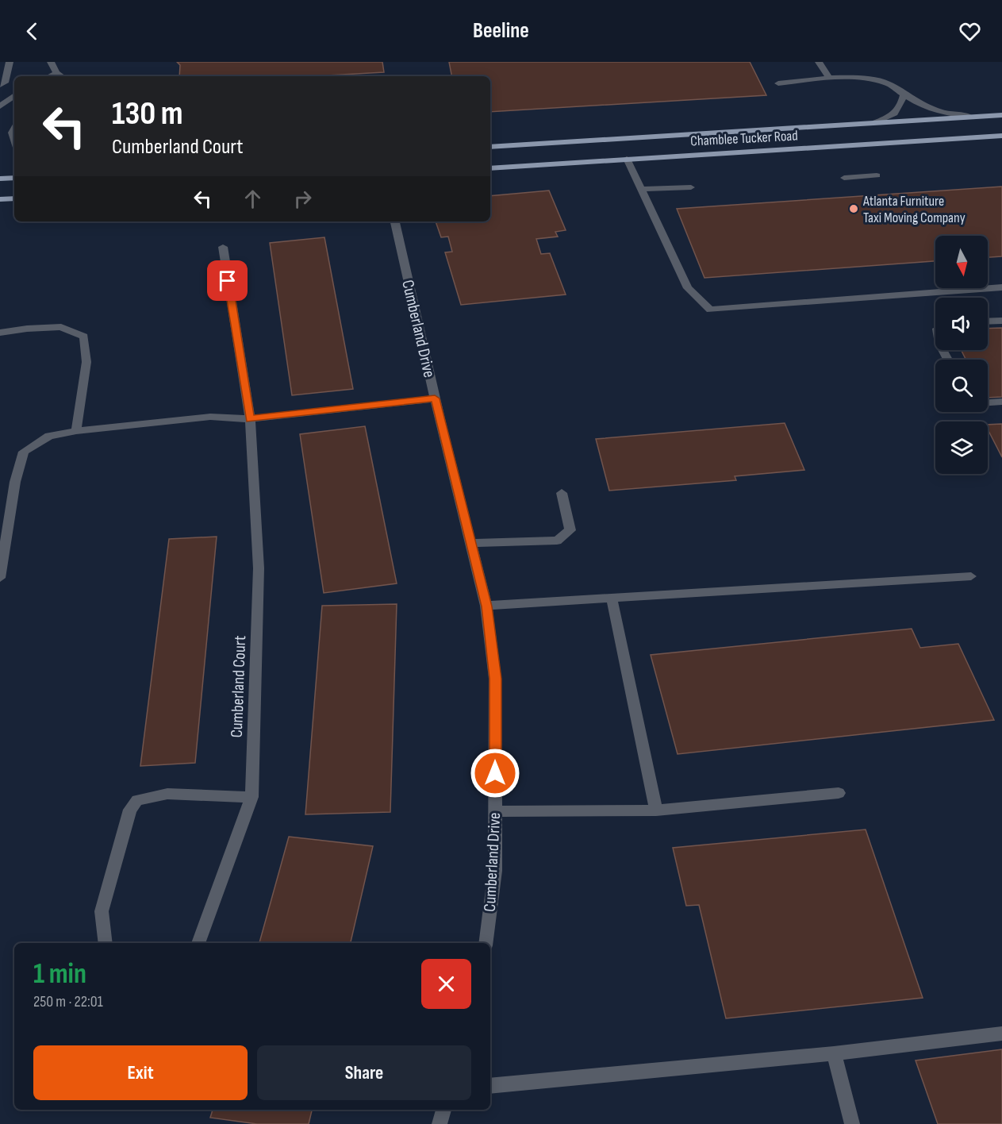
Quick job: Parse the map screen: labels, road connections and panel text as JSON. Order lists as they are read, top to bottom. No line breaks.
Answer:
{"streets":{"main road":["Chamblee Tucker Road"],"street":["Cumberland Drive","Cumberland Court"]},"places":["Atlanta Furniture Taxi Moving Company"],"north":"bottom","page":{"header":"Beeline","turn":["130 m","Cumberland Court"],"heading":["1 min","250 m · 22:01"],"buttons":["Exit","Share"]}}
